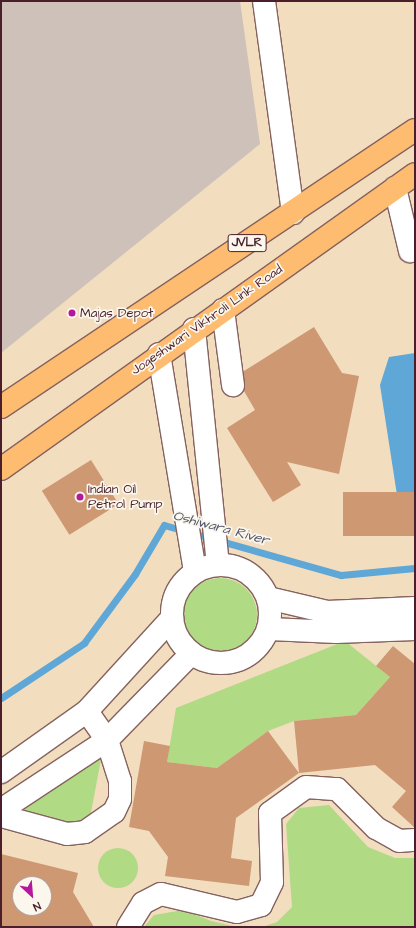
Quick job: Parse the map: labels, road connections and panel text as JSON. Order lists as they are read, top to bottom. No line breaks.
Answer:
{"streets":{"main road":["JVLR","Jogeshwari Vikhroli Link Road"]},"water":["Oshiwara River"],"places":["Majas Depot","Indian Oil Petrol Pump"],"north":"bottom right"}
